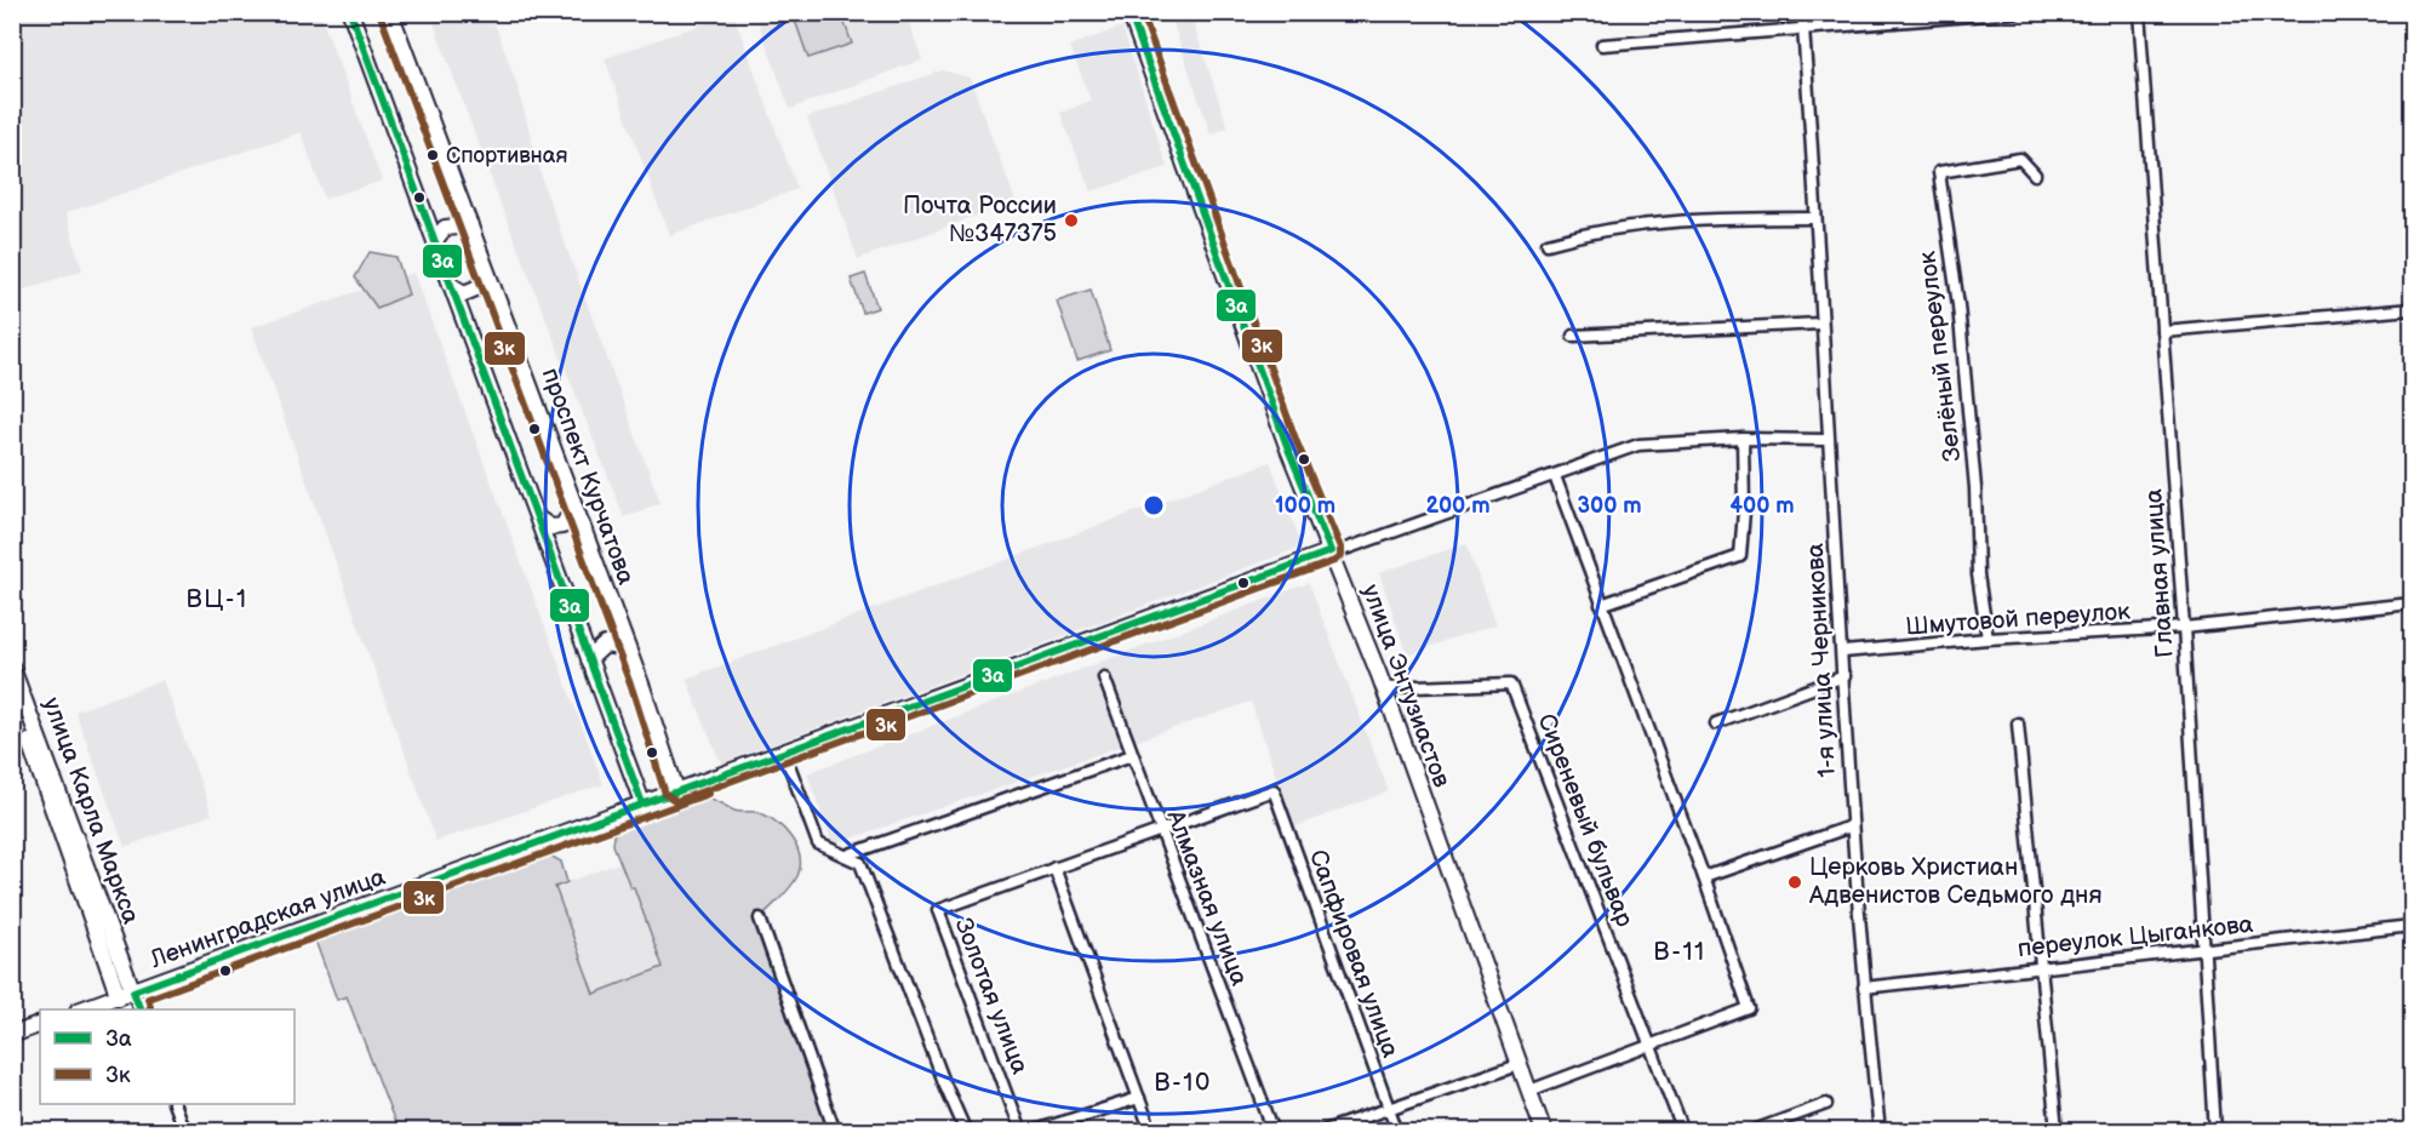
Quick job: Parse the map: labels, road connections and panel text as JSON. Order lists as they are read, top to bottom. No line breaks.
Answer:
{"streets":{"street":["Зелёный переулок","проспект Курчатова","Главная улица","Шмутовой переулок","1-я улица Черникова","улица Энтузиастов","улица Карла Маркса","Сиреневый бульвар","Алмазная улица","Ленинградская улица","переулок Цыганкова","Сапфировая улица","Золотая улица"]},"crossings":[["Зелёный переулок","Шмутовой переулок"],["проспект Курчатова","Ленинградская улица"],["Главная улица","Шмутовой переулок"],["Главная улица","переулок Цыганкова"],["Шмутовой переулок","1-я улица Черникова"],["1-я улица Черникова","Ленинградская улица"],["1-я улица Черникова","переулок Цыганкова"],["улица Энтузиастов","Сиреневый бульвар"],["улица Энтузиастов","Ленинградская улица"],["улица Карла Маркса","Ленинградская улица"],["Алмазная улица","Сапфировая улица"]],"districts":["ВЦ-1","В-11","В-10"],"places":["Спортивная","Почта России №347375","Церковь Христиан Адвенистов Седьмого дня"],"lines":["transit line 3а","transit line 3к"],"legend":["3а","3к"],"rings":["100 m","200 m","300 m","400 m"]}
